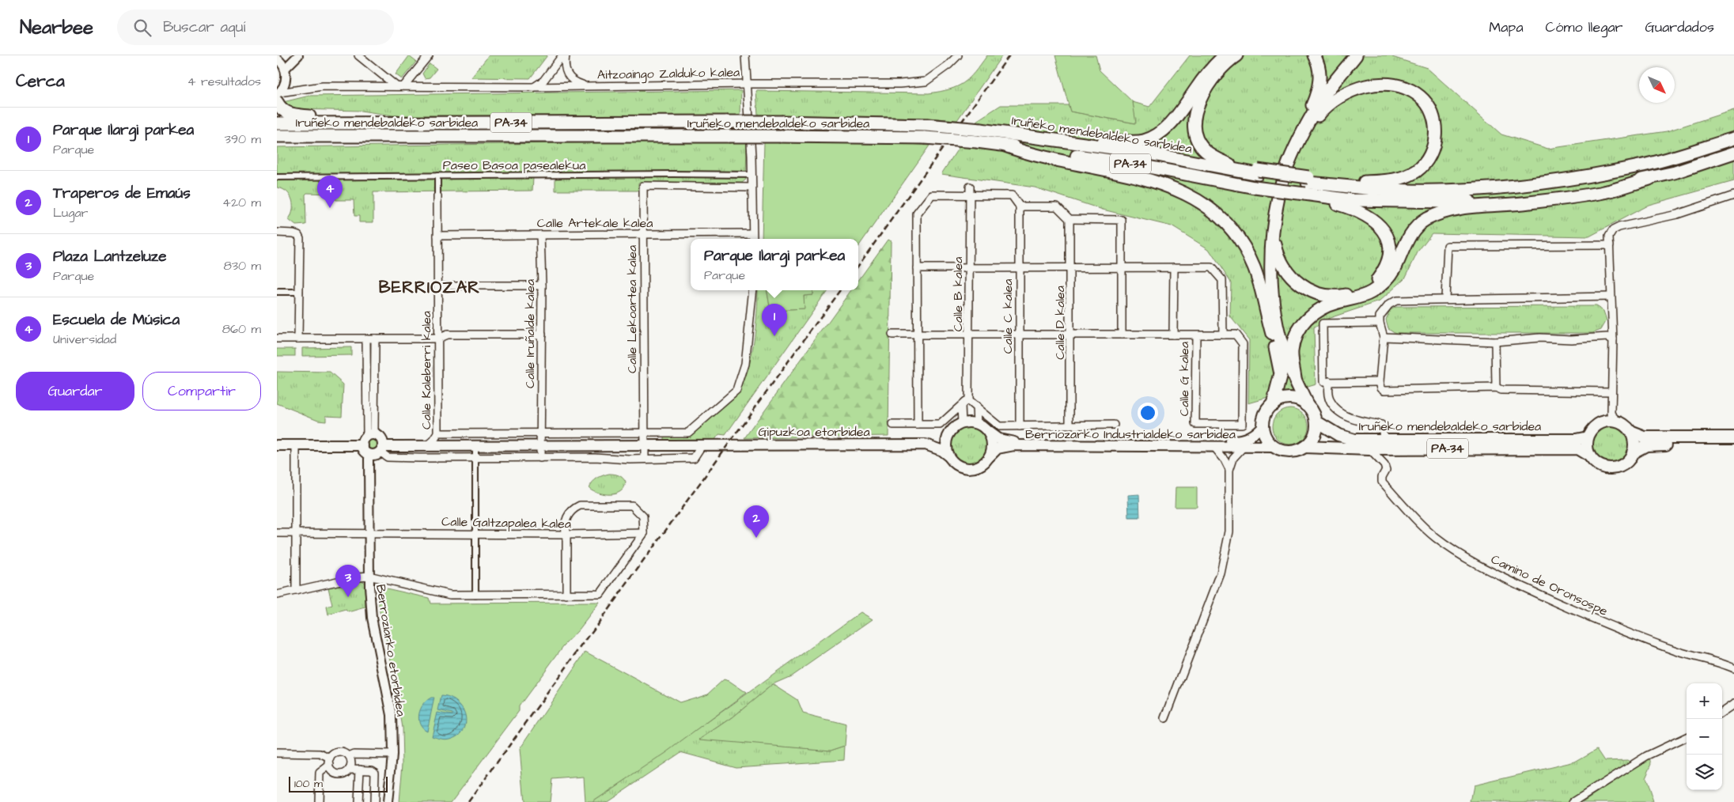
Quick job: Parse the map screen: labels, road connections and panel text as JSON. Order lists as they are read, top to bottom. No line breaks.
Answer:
{"streets":{"highway":["Iruñeko mendebaldeko sarbidea","PA-34"],"main road":["Gipuzkoa etorbidea","Berriozarko Industrialdeko sarbidea"],"street":["Aitzoaingo Zalduko kalea","Paseo Basoa pasealekua","Calle Artekale kalea","Calle B kalea","Calle Lekoartea kalea","Calle C kalea","Calle D kalea","Calle Iruñalde kalea","Calle Kaleberri kalea","Calle G kalea","Calle Galtzapalea kalea","Camino de Oronsospe","Berroziarko etorbidea"]},"crossings":[["Iruñeko mendebaldeko sarbidea","PA-34"],["Iruñeko mendebaldeko sarbidea","Berriozarko Industrialdeko sarbidea"],["Iruñeko mendebaldeko sarbidea","Camino de Oronsospe"],["PA-34","Berriozarko Industrialdeko sarbidea"],["Calle Artekale kalea","Calle Lekoartea kalea"],["Calle Artekale kalea","Calle Iruñalde kalea"],["Calle Artekale kalea","Calle Kaleberri kalea"],["Calle Kaleberri kalea","Gipuzkoa etorbidea"],["Gipuzkoa etorbidea","Berriozarko Industrialdeko sarbidea"],["Gipuzkoa etorbidea","Berroziarko etorbidea"],["Calle Galtzapalea kalea","Berroziarko etorbidea"]],"districts":["BERRIOZAR"],"scale_bar":"100 m","north":"bottom right","page":{"header":"Nearbee","search":"Buscar aquí","nav":["Mapa","Cómo llegar","Guardados"],"heading":["Cerca","4 resultados"],"list":[{"mark":"1","name":"Parque Ilargi parkea","note":"Parque","value":"390 m"},{"mark":"2","name":"Traperos de Emaús","note":"Lugar","value":"420 m"},{"mark":"3","name":"Plaza Lantzeluze","note":"Parque","value":"830 m"},{"mark":"4","name":"Escuela de Música","note":"Universidad","value":"860 m"}],"pins":["4","1","2","3"],"popup":["Parque Ilargi parkea","Parque"],"buttons":["Guardar","Compartir"],"map_buttons":["+","−"],"scale":"100 m"}}
